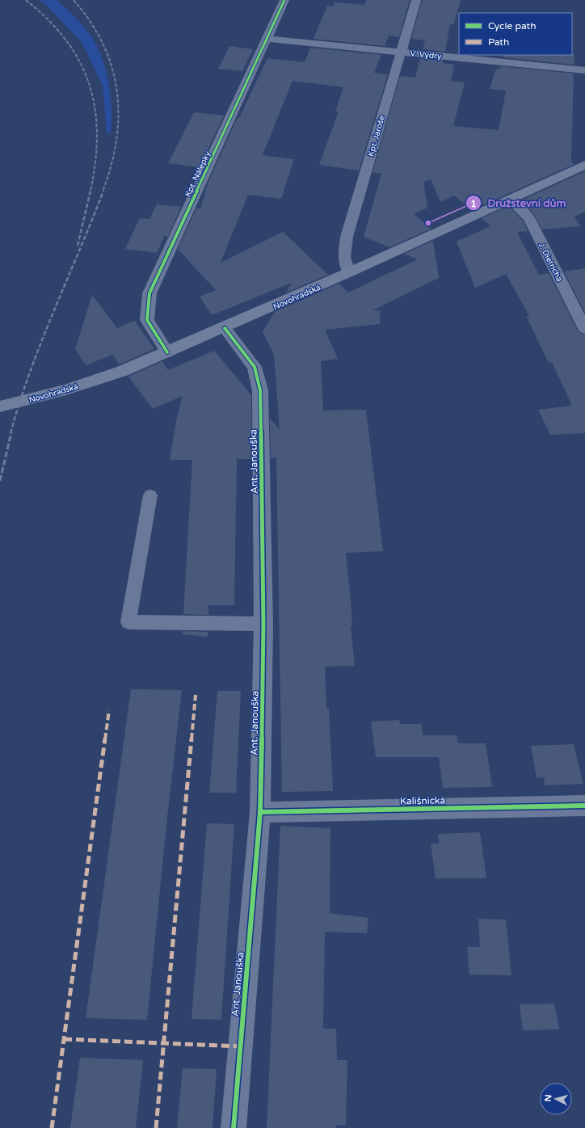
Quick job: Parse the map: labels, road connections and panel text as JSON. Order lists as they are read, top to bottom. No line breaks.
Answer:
{"streets":{"main road":["Novohradská"],"street":["V. Vydry","Kpt. Jaroše","Kpt. Nálepky","J. Dietricha","Ant. Janouška","Kališnická"]},"crossings":[["V. Vydry","Kpt. Jaroše"],["V. Vydry","Kpt. Nálepky"],["Kpt. Jaroše","Novohradská"],["Kpt. Nálepky","Novohradská"],["J. Dietricha","Novohradská"],["Novohradská","Ant. Janouška"],["Ant. Janouška","Kališnická"]],"places":["Družstevní dům"],"legend":["Cycle path","Path"],"north":"left"}
